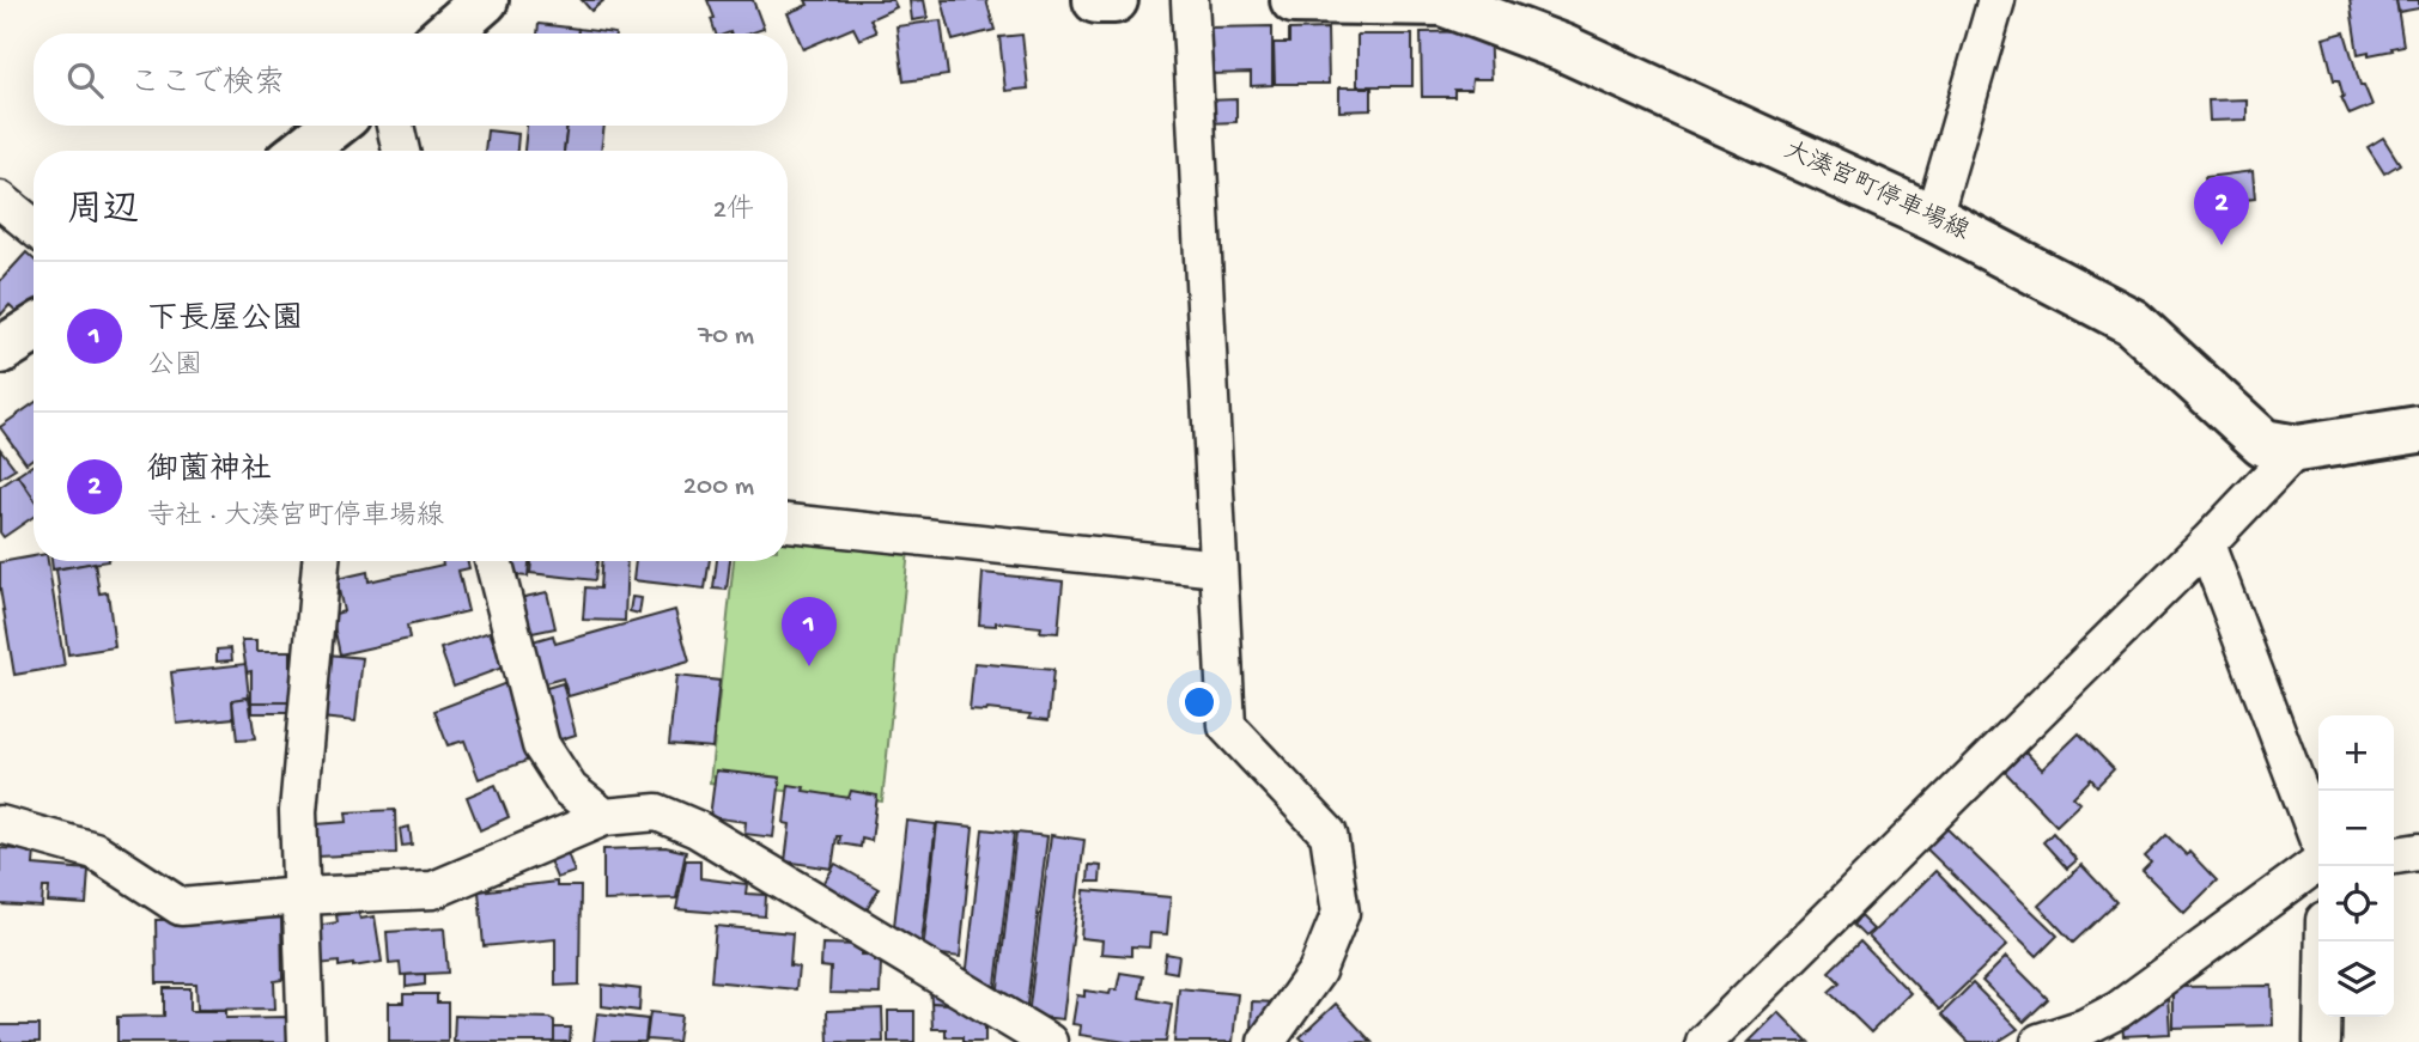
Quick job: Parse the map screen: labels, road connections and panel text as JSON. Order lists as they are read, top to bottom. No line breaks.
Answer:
{"streets":{"main road":["大湊宮町停車場線"]},"page":{"search":"ここで検索","heading":["周辺","2件"],"pins":["2","1"],"list":[{"mark":"1","name":"下長屋公園","note":"公園","value":"70 m"},{"mark":"2","name":"御薗神社","note":"寺社 · 大湊宮町停車場線","value":"200 m"}],"map_buttons":["+","−"]}}
